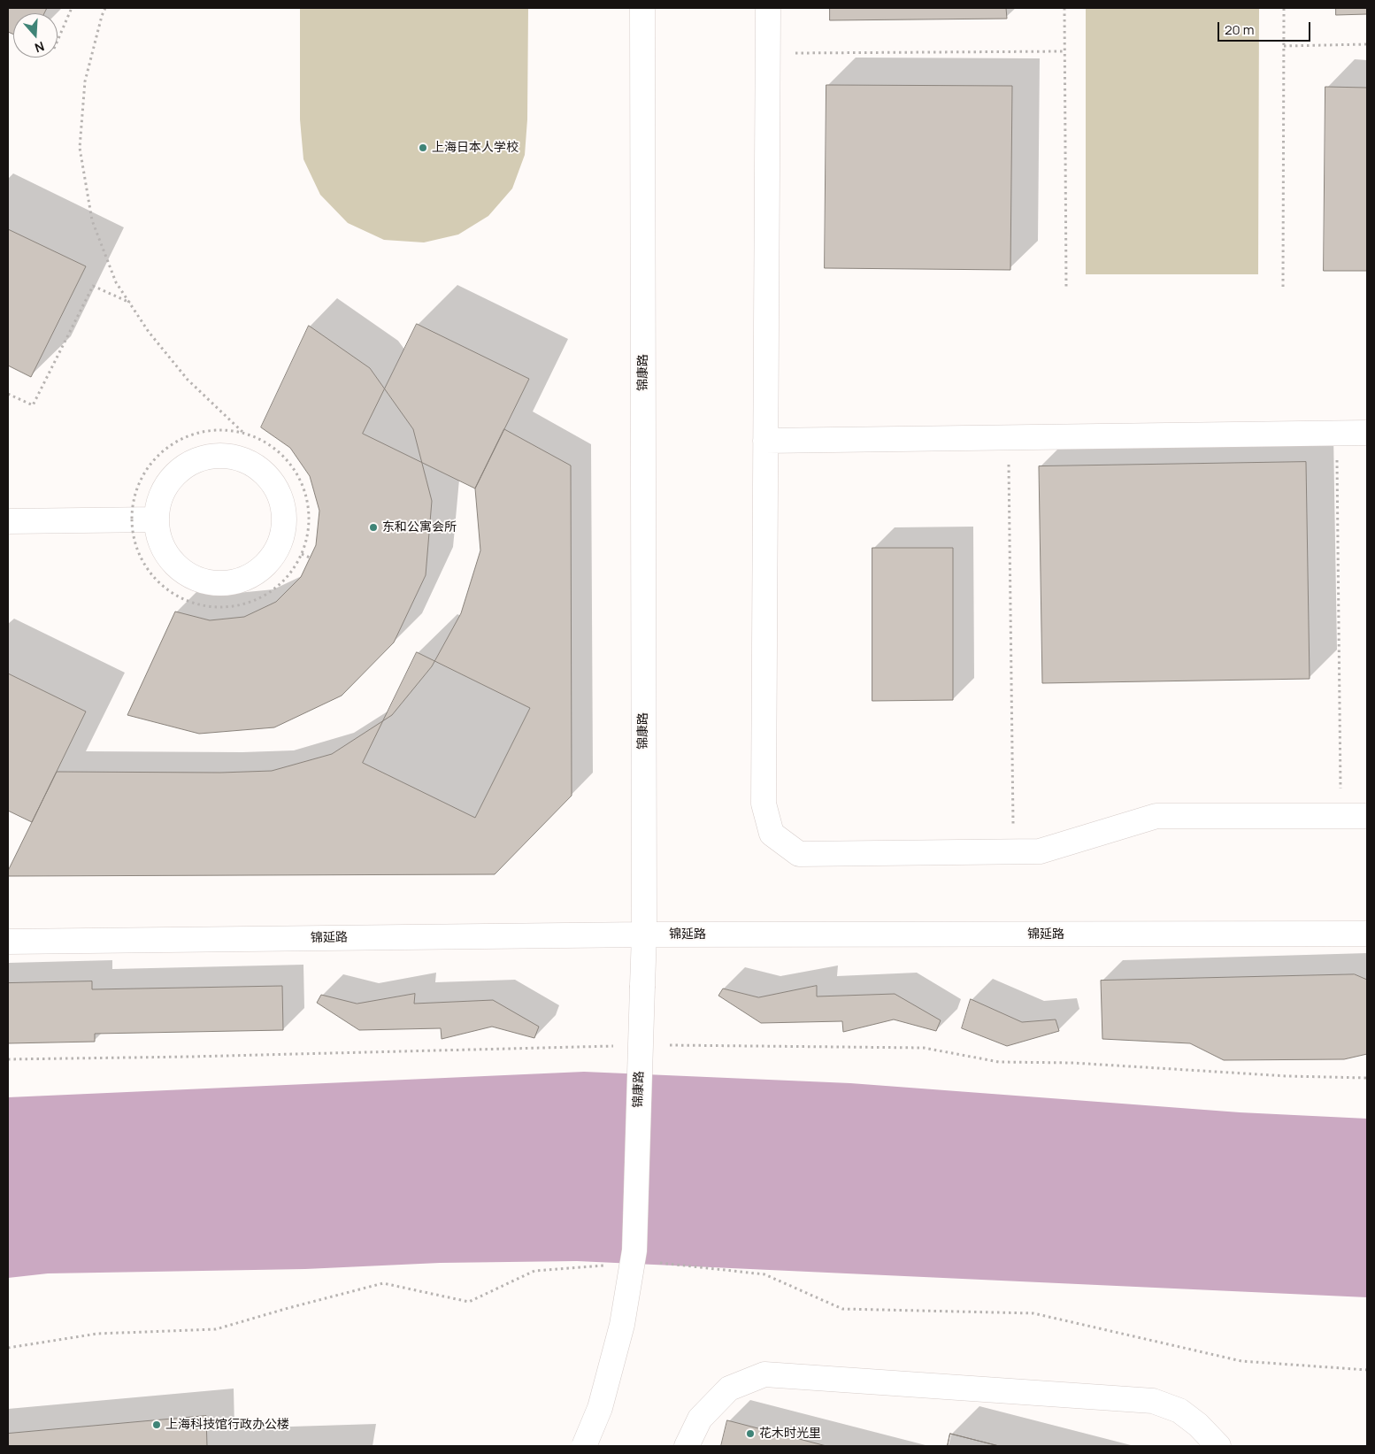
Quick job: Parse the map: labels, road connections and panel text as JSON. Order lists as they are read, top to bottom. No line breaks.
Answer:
{"streets":{"street":["锦康路","锦延路"]},"crossings":[["锦康路","锦延路"]],"places":["上海日本人学校","东和公寓会所","上海科技馆行政办公楼","花木时光里"],"scale_bar":"20 m","north":"bottom"}
